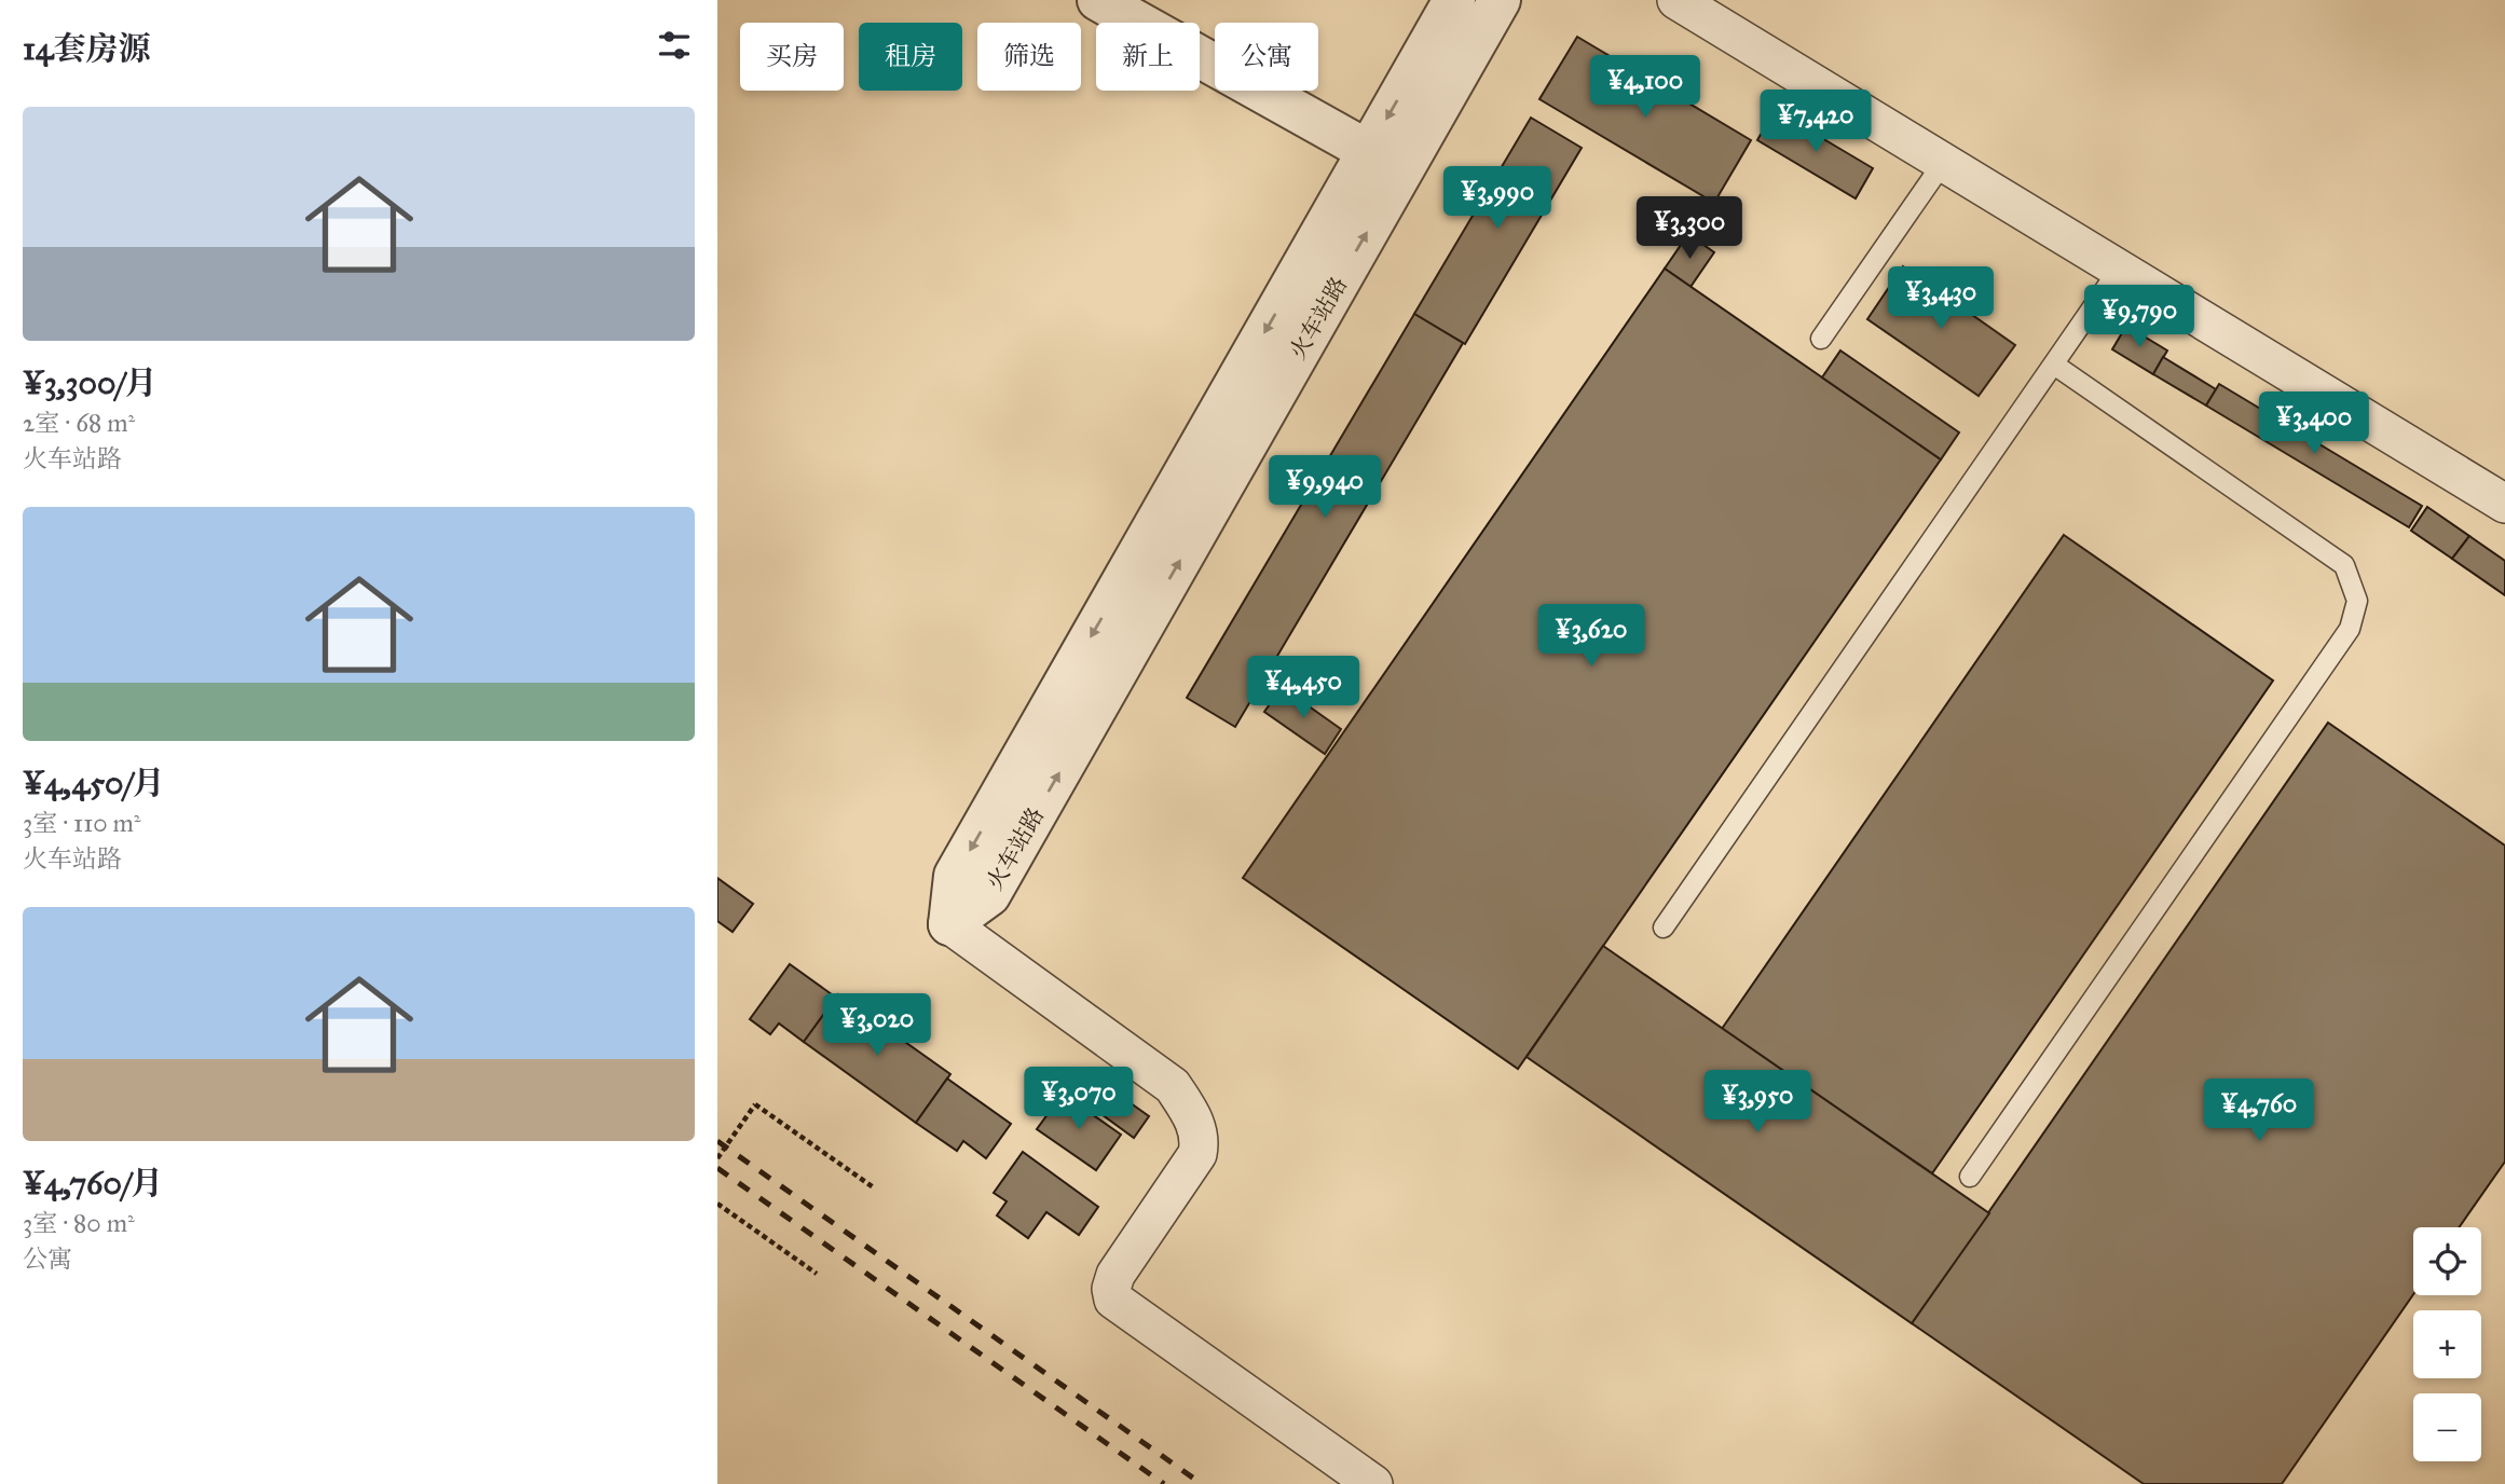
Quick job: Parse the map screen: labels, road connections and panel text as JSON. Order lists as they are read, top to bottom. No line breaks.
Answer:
{"streets":{"street":["火车站路"]},"page":{"heading":"14套房源","chip":["买房","租房","筛选","新上","公寓"],"price":["¥4,100","¥7,420","¥3,990","¥3,300","¥3,430","¥9,790","¥3,400","¥9,940","¥3,620","¥4,450","¥3,020","¥3,070","¥3,950","¥4,760"],"list":[{"name":"¥3,300/月","note":"2室 · 68 m² · 火车站路"},{"name":"¥4,450/月","note":"3室 · 110 m² · 火车站路"},{"name":"¥4,760/月","note":"3室 · 80 m² · 公寓"}],"map_buttons":["+","−"]}}
